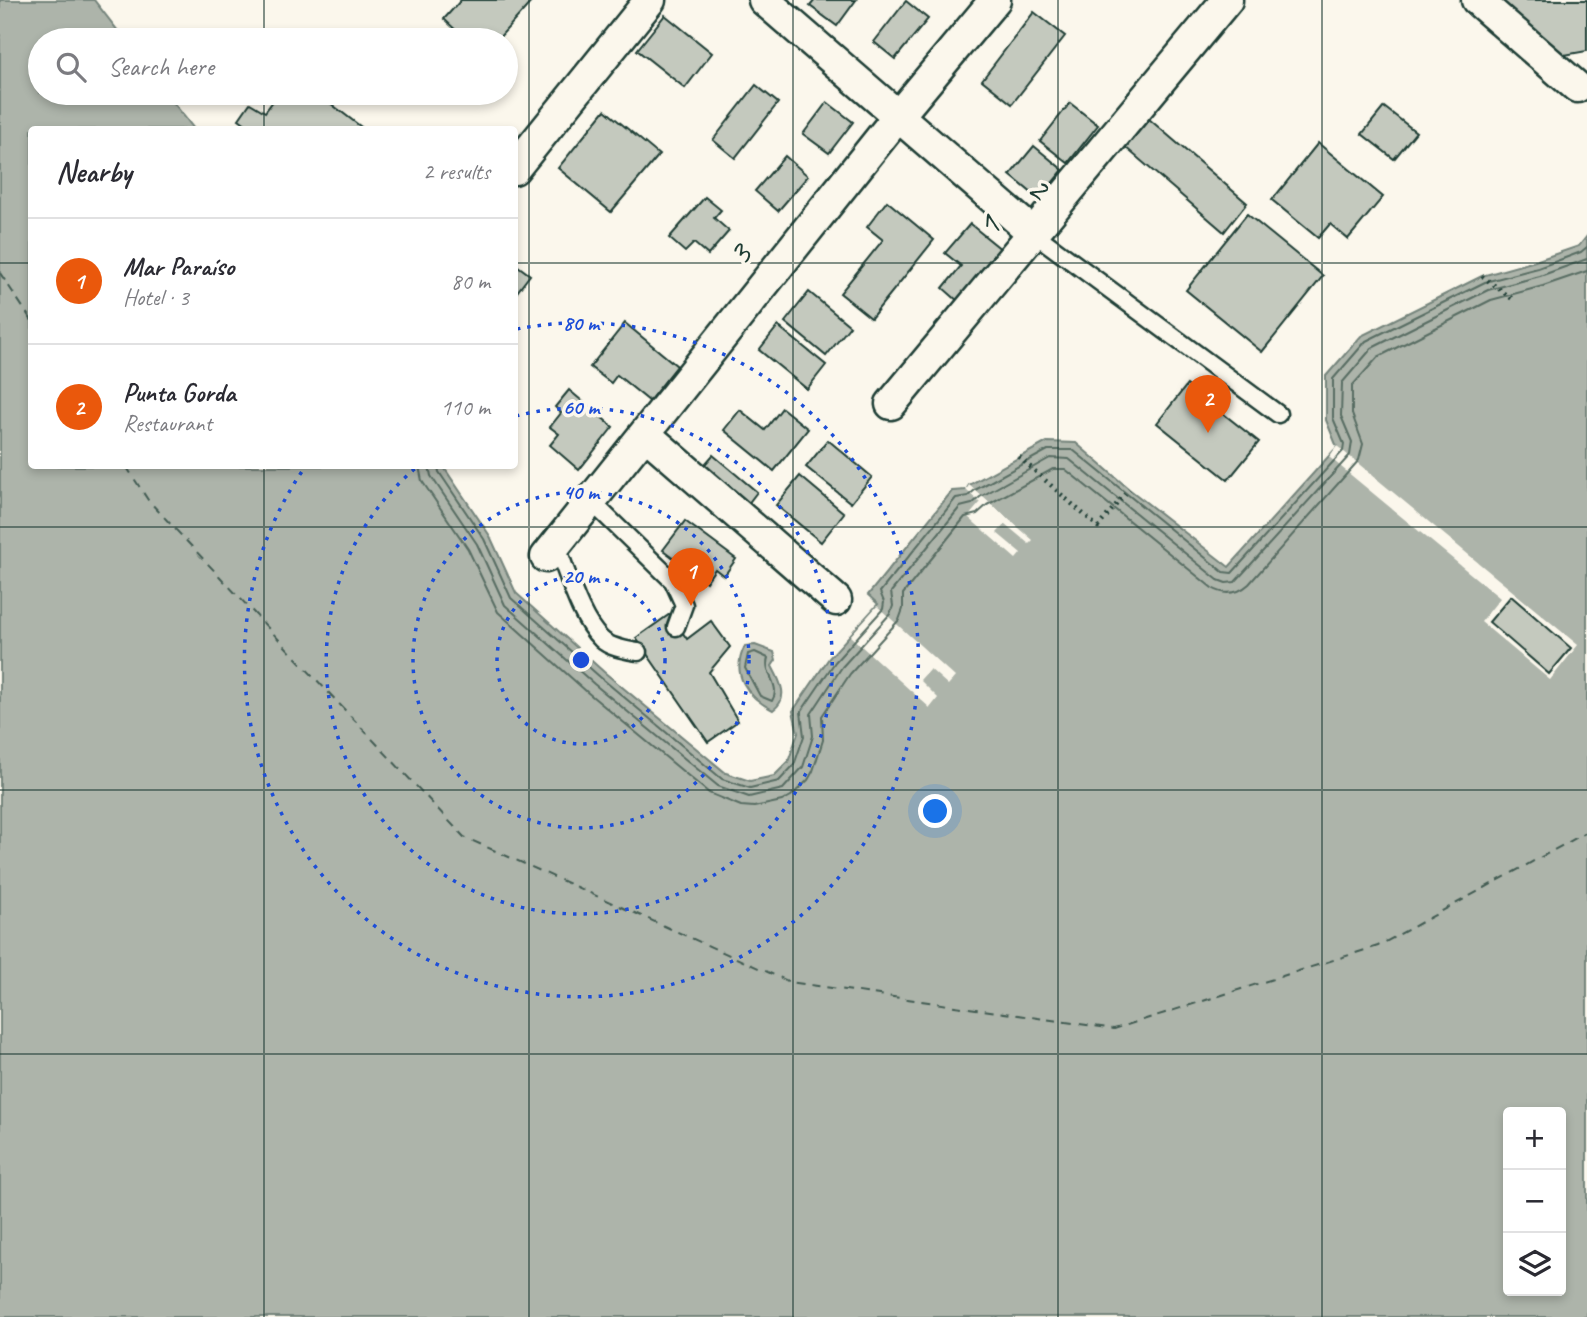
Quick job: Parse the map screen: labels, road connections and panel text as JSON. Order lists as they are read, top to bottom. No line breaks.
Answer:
{"streets":{"street":["2","1","3"]},"crossings":[["2","1"],["2","3"]],"page":{"search":"Search here","heading":["Nearby","2 results"],"list":[{"mark":"1","name":"Mar Paraíso","note":"Hotel · 3","value":"80 m"},{"mark":"2","name":"Punta Gorda","note":"Restaurant","value":"110 m"}],"pins":["2","1"],"map_buttons":["+","−"]},"rings":["80 m","60 m","40 m","20 m"]}
